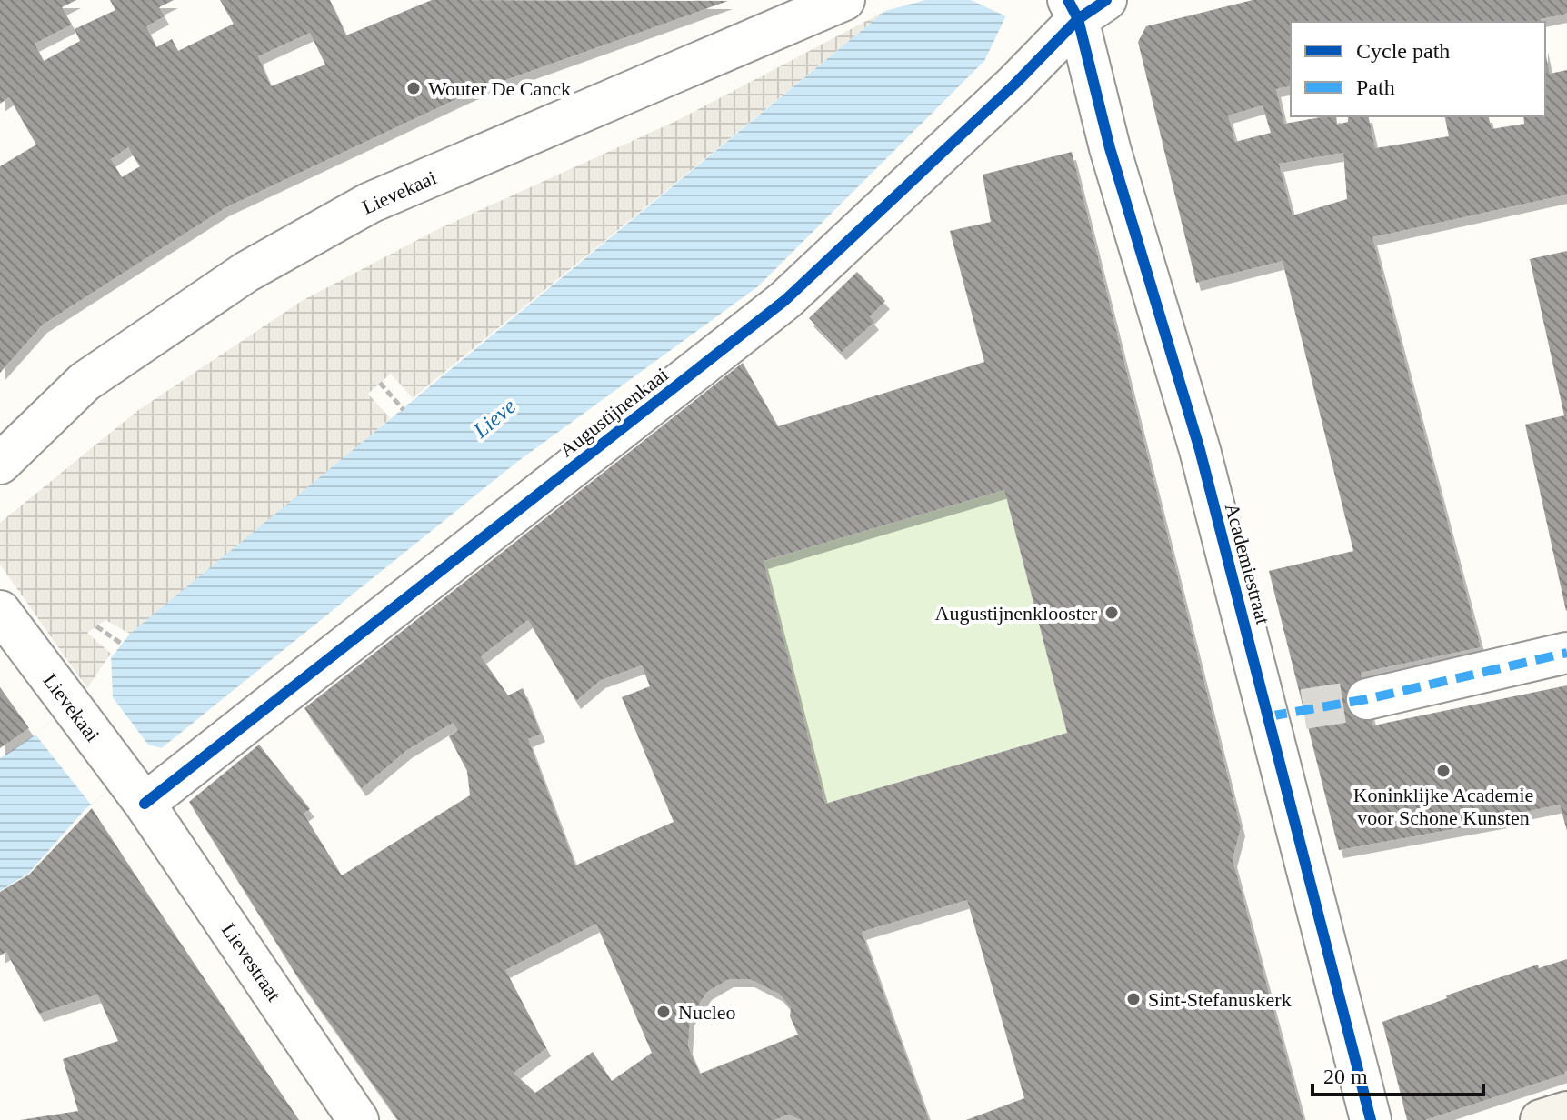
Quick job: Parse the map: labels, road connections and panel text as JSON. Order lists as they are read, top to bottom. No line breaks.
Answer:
{"streets":{"street":["Lievekaai","Augustijnenkaai","Academiestraat","Lievestraat"]},"crossings":[["Lievekaai","Augustijnenkaai"],["Lievekaai","Lievestraat"],["Augustijnenkaai","Academiestraat"],["Augustijnenkaai","Lievestraat"]],"water":["Lieve"],"places":["Wouter De Canck","Augustijnenklooster","Koninklijke Academie voor Schone Kunsten","Sint-Stefanuskerk","Nucleo"],"legend":["Cycle path","Path"],"scale_bar":"20 m"}
